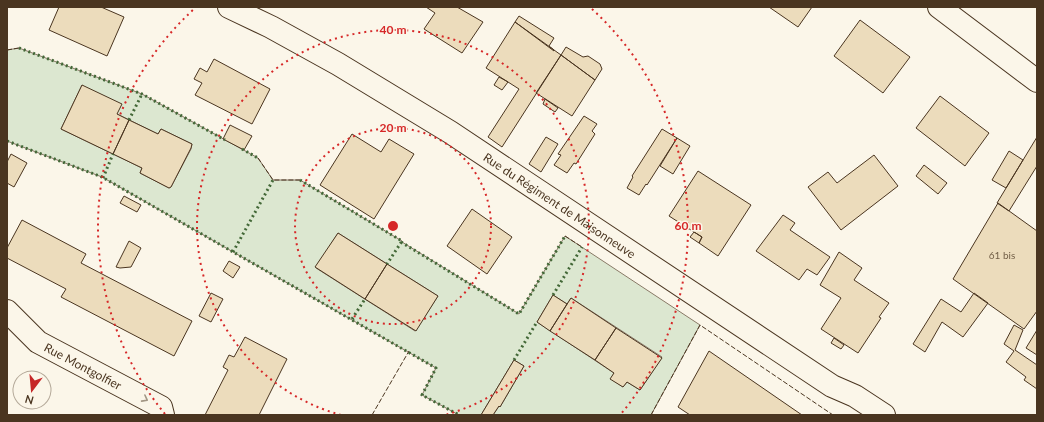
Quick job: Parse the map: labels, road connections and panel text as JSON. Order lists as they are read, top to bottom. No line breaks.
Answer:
{"streets":{"street":["Rue du Régiment de Maisonneuve","Rue Montgolfier"]},"one_way":["Rue Montgolfier"],"house_numbers":["61 bis"],"north":"bottom","rings":["40 m","20 m","60 m"]}
